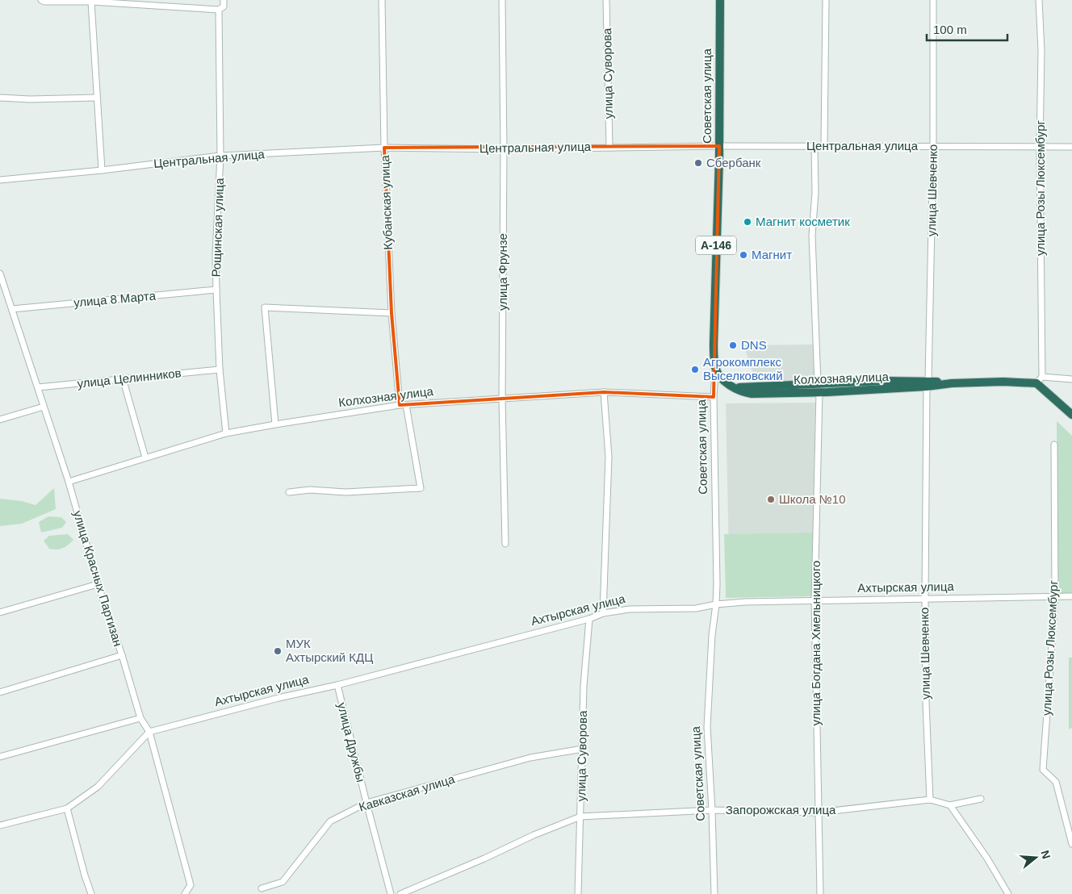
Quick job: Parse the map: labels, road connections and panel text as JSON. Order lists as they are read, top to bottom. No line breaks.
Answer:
{"streets":{"highway":["Советская улица","А-146","Колхозная улица"],"street":["улица Суворова","Центральная улица","улица Розы Люксембург","улица Шевченко","Кубанская улица","Рощинская улица","улица Фрунзе","улица 8 Марта","улица Целинников","улица Красных Партизан","Ахтырская улица","улица Богдана Хмельницкого","улица Дружбы","Кавказская улица","Запорожская улица"]},"crossings":[["улица Суворова","Центральная улица"],["улица Суворова","Ахтырская улица"],["улица Суворова","Кавказская улица"],["улица Суворова","Запорожская улица"],["Советская улица","Центральная улица"],["Советская улица","Колхозная улица"],["Советская улица","Ахтырская улица"],["Советская улица","Запорожская улица"],["Центральная улица","улица Розы Люксембург"],["Центральная улица","улица Шевченко"],["Центральная улица","Кубанская улица"],["Центральная улица","Рощинская улица"],["Центральная улица","улица Фрунзе"],["улица Розы Люксембург","Колхозная улица"],["улица Розы Люксембург","Ахтырская улица"],["улица Шевченко","Колхозная улица"],["улица Шевченко","Ахтырская улица"],["улица Шевченко","Запорожская улица"],["Кубанская улица","Колхозная улица"],["Рощинская улица","улица 8 Марта"],["Рощинская улица","улица Целинников"],["Рощинская улица","Колхозная улица"],["улица Фрунзе","Колхозная улица"],["улица 8 Марта","улица Красных Партизан"],["улица Целинников","улица Красных Партизан"],["Колхозная улица","улица Красных Партизан"],["Колхозная улица","улица Богдана Хмельницкого"],["улица Красных Партизан","Ахтырская улица"],["Ахтырская улица","улица Богдана Хмельницкого"],["Ахтырская улица","улица Дружбы"],["улица Богдана Хмельницкого","Запорожская улица"],["улица Дружбы","Кавказская улица"]],"places":["Сбербанк","Магнит косметик","Магнит","DNS","Агрокомплекс Выселковский","Школа №10","МУК Ахтырский КДЦ"],"scale_bar":"100 m","north":"right"}
